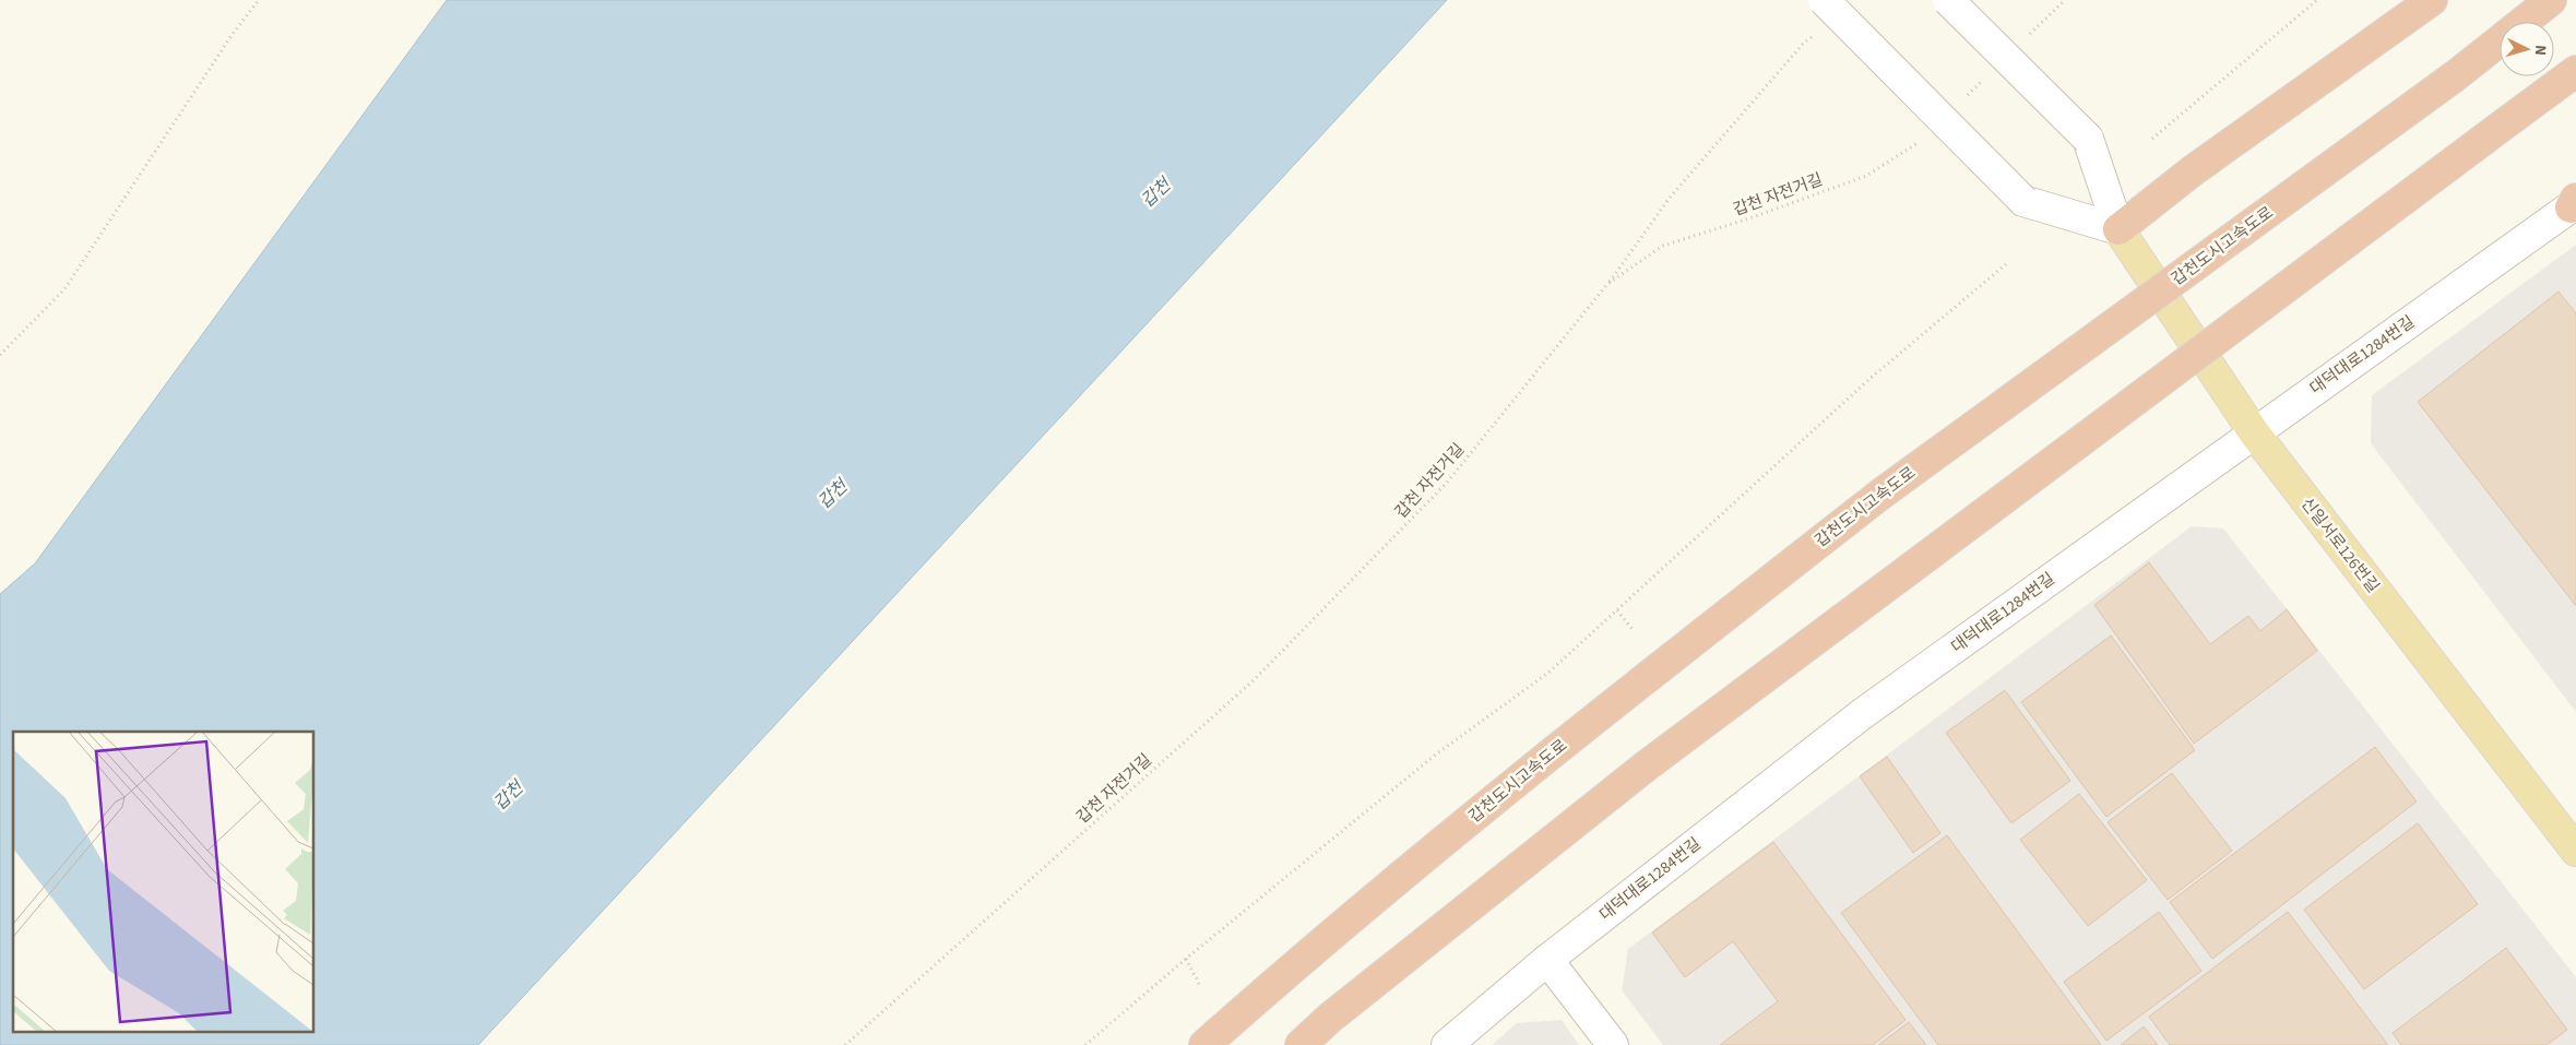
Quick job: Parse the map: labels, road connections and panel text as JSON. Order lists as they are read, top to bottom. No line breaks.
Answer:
{"streets":{"highway":["갑천도시고속도로"],"main road":["신일서로126번길"],"street":["대덕대로1284번길"],"path":["갑천 자전거길"]},"crossings":[["대덕대로1284번길","신일서로126번길"]],"water":["갑천"],"north":"right"}
